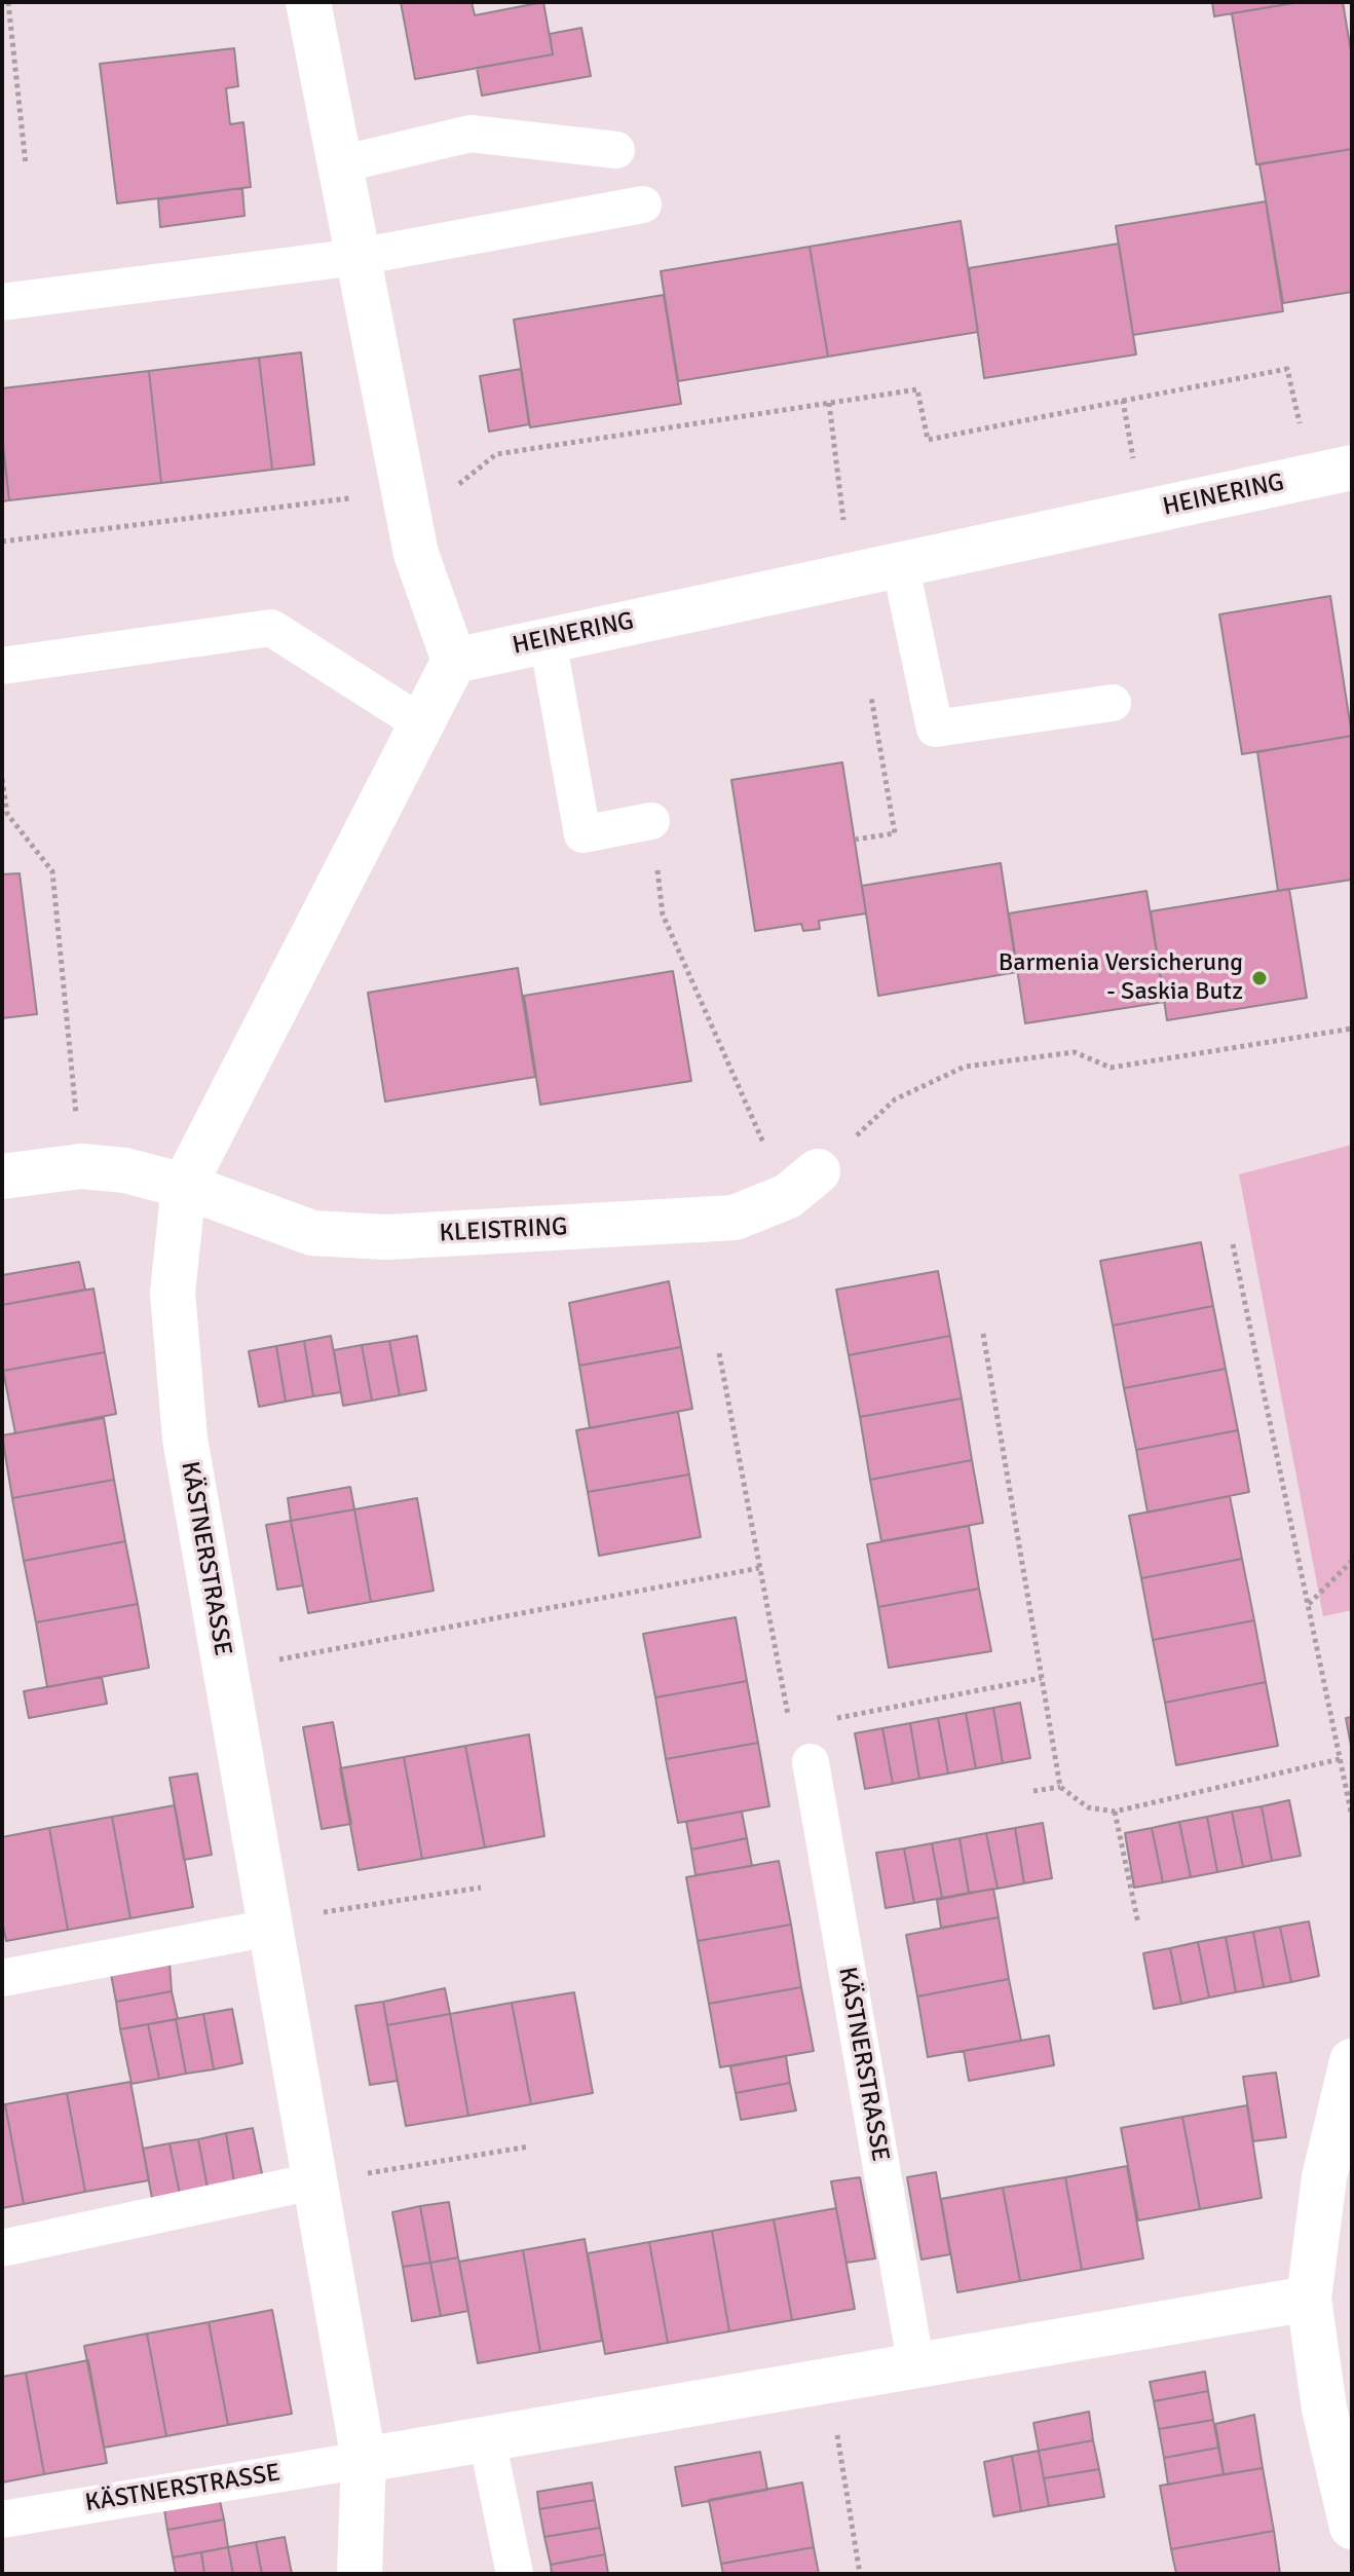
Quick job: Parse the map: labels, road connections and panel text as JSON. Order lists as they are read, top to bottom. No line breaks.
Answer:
{"streets":{"street":["HEINERING","KLEISTRING","KÄSTNERSTRASSE"]},"crossings":[["KLEISTRING","KÄSTNERSTRASSE"]],"places":["Barmenia Versicherung - Saskia Butz"]}
